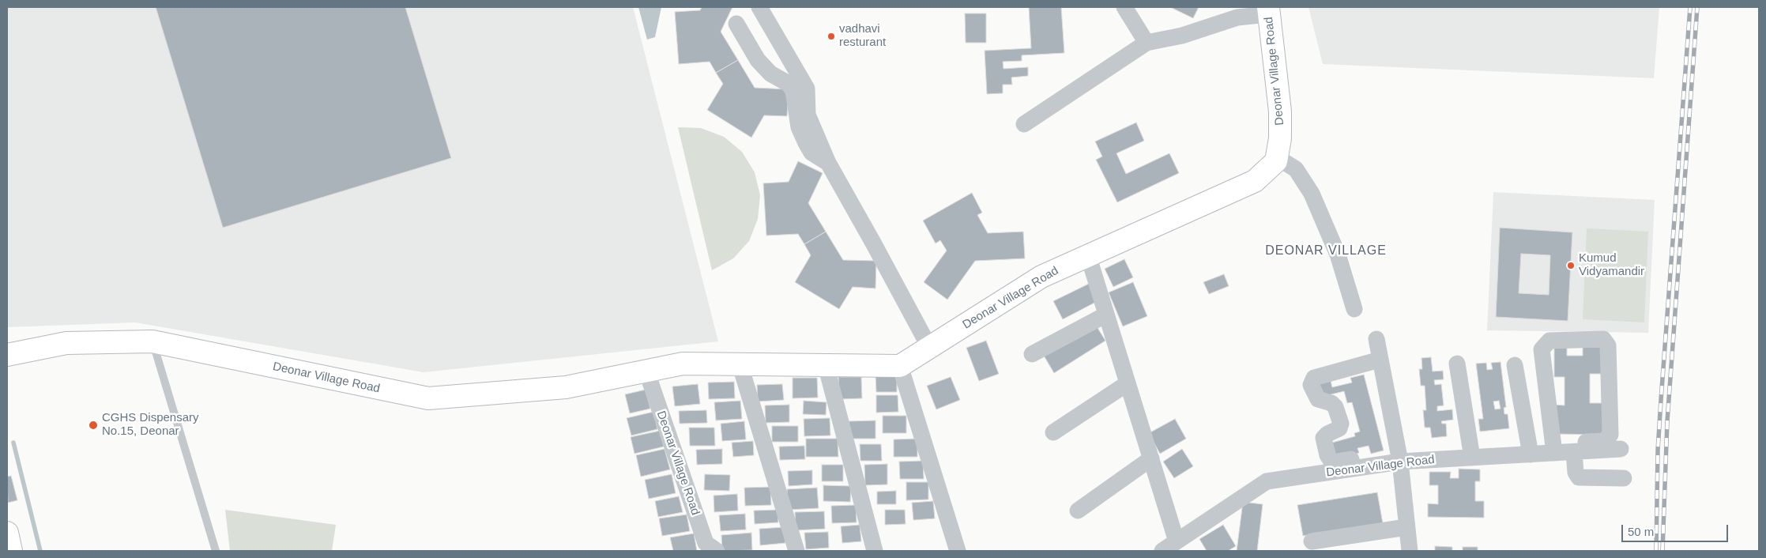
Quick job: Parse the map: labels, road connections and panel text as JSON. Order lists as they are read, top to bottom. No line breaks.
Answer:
{"streets":{"main road":["Deonar Village Road"]},"districts":["DEONAR VILLAGE"],"places":["vadhavi resturant","Kumud Vidyamandir","CGHS Dispensary No.15, Deonar"],"scale_bar":"50 m"}
